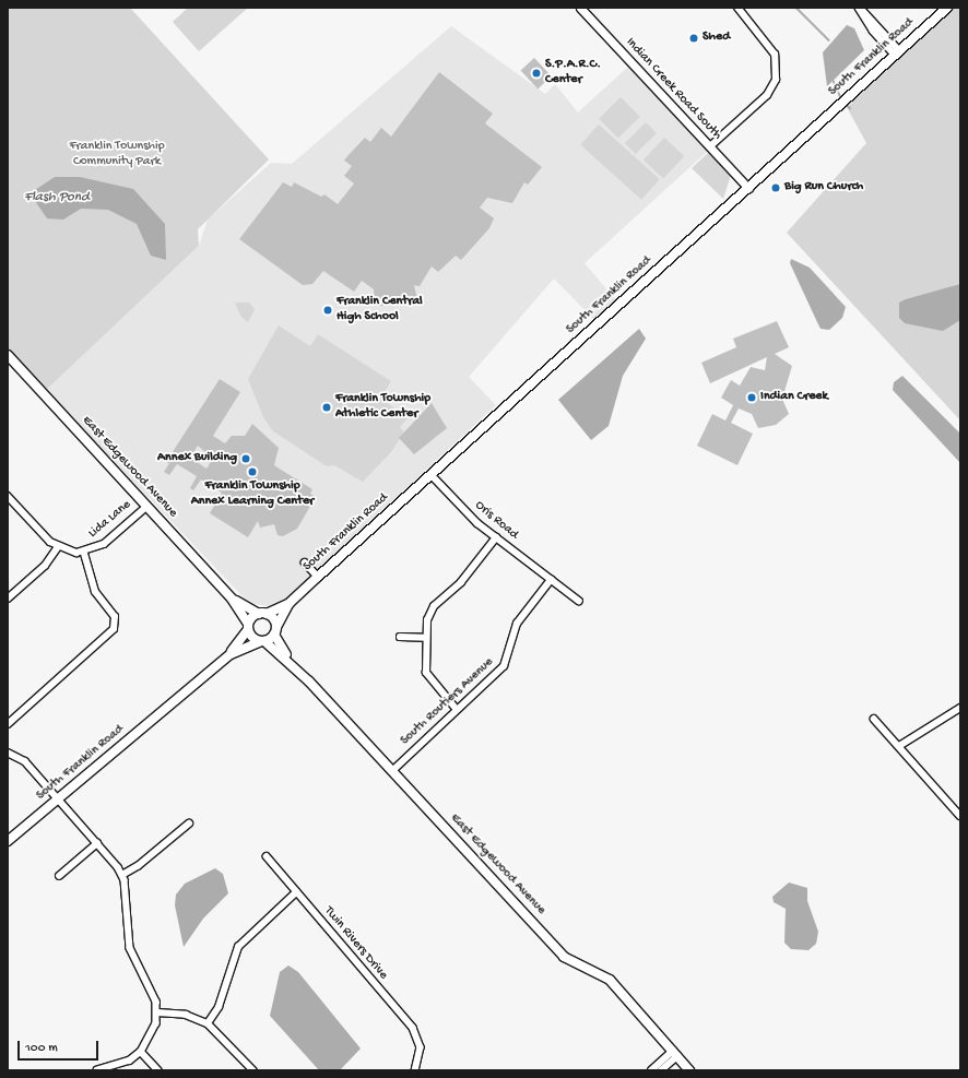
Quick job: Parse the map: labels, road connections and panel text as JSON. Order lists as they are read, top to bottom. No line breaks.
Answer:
{"streets":{"main road":["South Franklin Road","East Edgewood Avenue"],"street":["Indian Creek Road South","Lida Lane","Oris Road","South Routiers Avenue","Twin Rivers Drive"]},"crossings":[["South Franklin Road","Indian Creek Road South"],["South Franklin Road","Oris Road"],["East Edgewood Avenue","Lida Lane"],["East Edgewood Avenue","South Routiers Avenue"],["Oris Road","South Routiers Avenue"]],"water":["Flash Pond"],"parks":["Franklin Township Community Park"],"places":["Shed","S.P.A.R.C. Center","Big Run Church","Franklin Central High School","Indian Creek","Franklin Township Athletic Center","Annex Building","Franklin Township Annex Learning Center"],"scale_bar":"100 m"}
